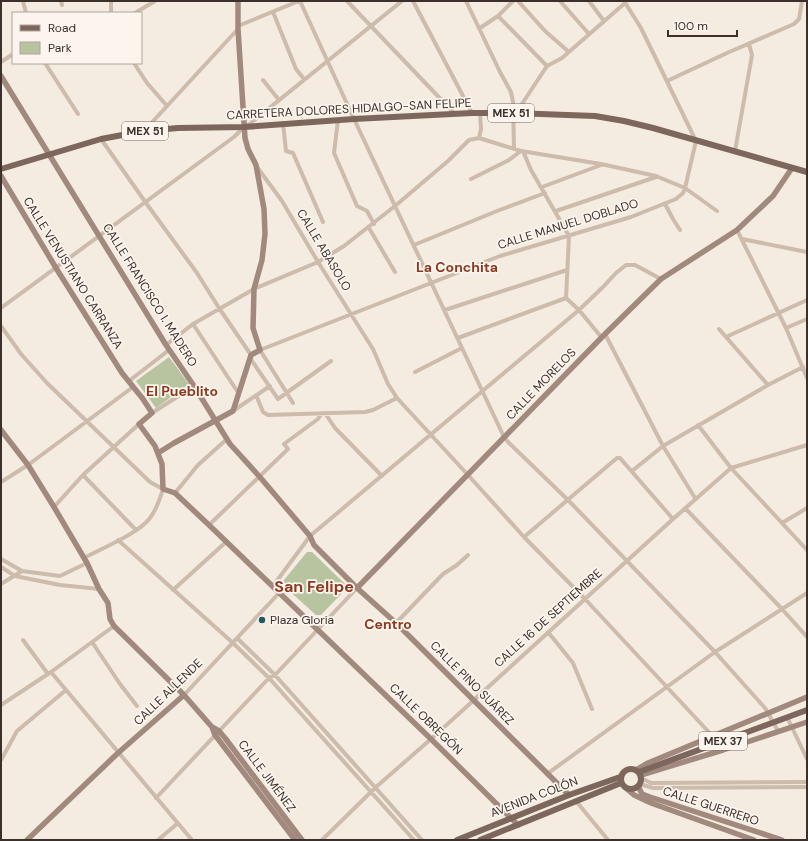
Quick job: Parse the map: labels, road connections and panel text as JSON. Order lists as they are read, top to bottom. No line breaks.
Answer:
{"streets":{"main road":["CARRETERA DOLORES HIDALGO-SAN FELIPE","MEX 51","MEX 37","AVENIDA COLÓN"],"street":["CALLE MANUEL DOBLADO","CALLE ABASOLO","CALLE VENUSTIANO CARRANZA","CALLE FRANCISCO I. MADERO","CALLE MORELOS","CALLE 16 DE SEPTIEMBRE","CALLE PINO SUÁREZ","CALLE ALLENDE","CALLE OBREGÓN","CALLE JIMÉNEZ","CALLE GUERRERO"]},"crossings":[["CARRETERA DOLORES HIDALGO-SAN FELIPE","MEX 51"],["CARRETERA DOLORES HIDALGO-SAN FELIPE","CALLE ABASOLO"],["CARRETERA DOLORES HIDALGO-SAN FELIPE","CALLE FRANCISCO I. MADERO"],["CARRETERA DOLORES HIDALGO-SAN FELIPE","CALLE MORELOS"],["MEX 51","CALLE MORELOS"],["CALLE MANUEL DOBLADO","CALLE ABASOLO"],["CALLE ABASOLO","CALLE MORELOS"],["CALLE ABASOLO","CALLE 16 DE SEPTIEMBRE"],["CALLE ABASOLO","MEX 37"],["CALLE FRANCISCO I. MADERO","CALLE MORELOS"],["CALLE FRANCISCO I. MADERO","CALLE PINO SUÁREZ"],["CALLE MORELOS","CALLE PINO SUÁREZ"],["CALLE MORELOS","CALLE OBREGÓN"],["CALLE 16 DE SEPTIEMBRE","CALLE PINO SUÁREZ"],["CALLE 16 DE SEPTIEMBRE","CALLE OBREGÓN"],["CALLE PINO SUÁREZ","AVENIDA COLÓN"],["CALLE ALLENDE","CALLE JIMÉNEZ"],["CALLE OBREGÓN","AVENIDA COLÓN"],["MEX 37","AVENIDA COLÓN"],["MEX 37","CALLE GUERRERO"],["AVENIDA COLÓN","CALLE GUERRERO"]],"districts":["La Conchita","El Pueblito","San Felipe","Centro"],"places":["Plaza Gloria"],"legend":["Road","Park"],"scale_bar":"100 m"}
